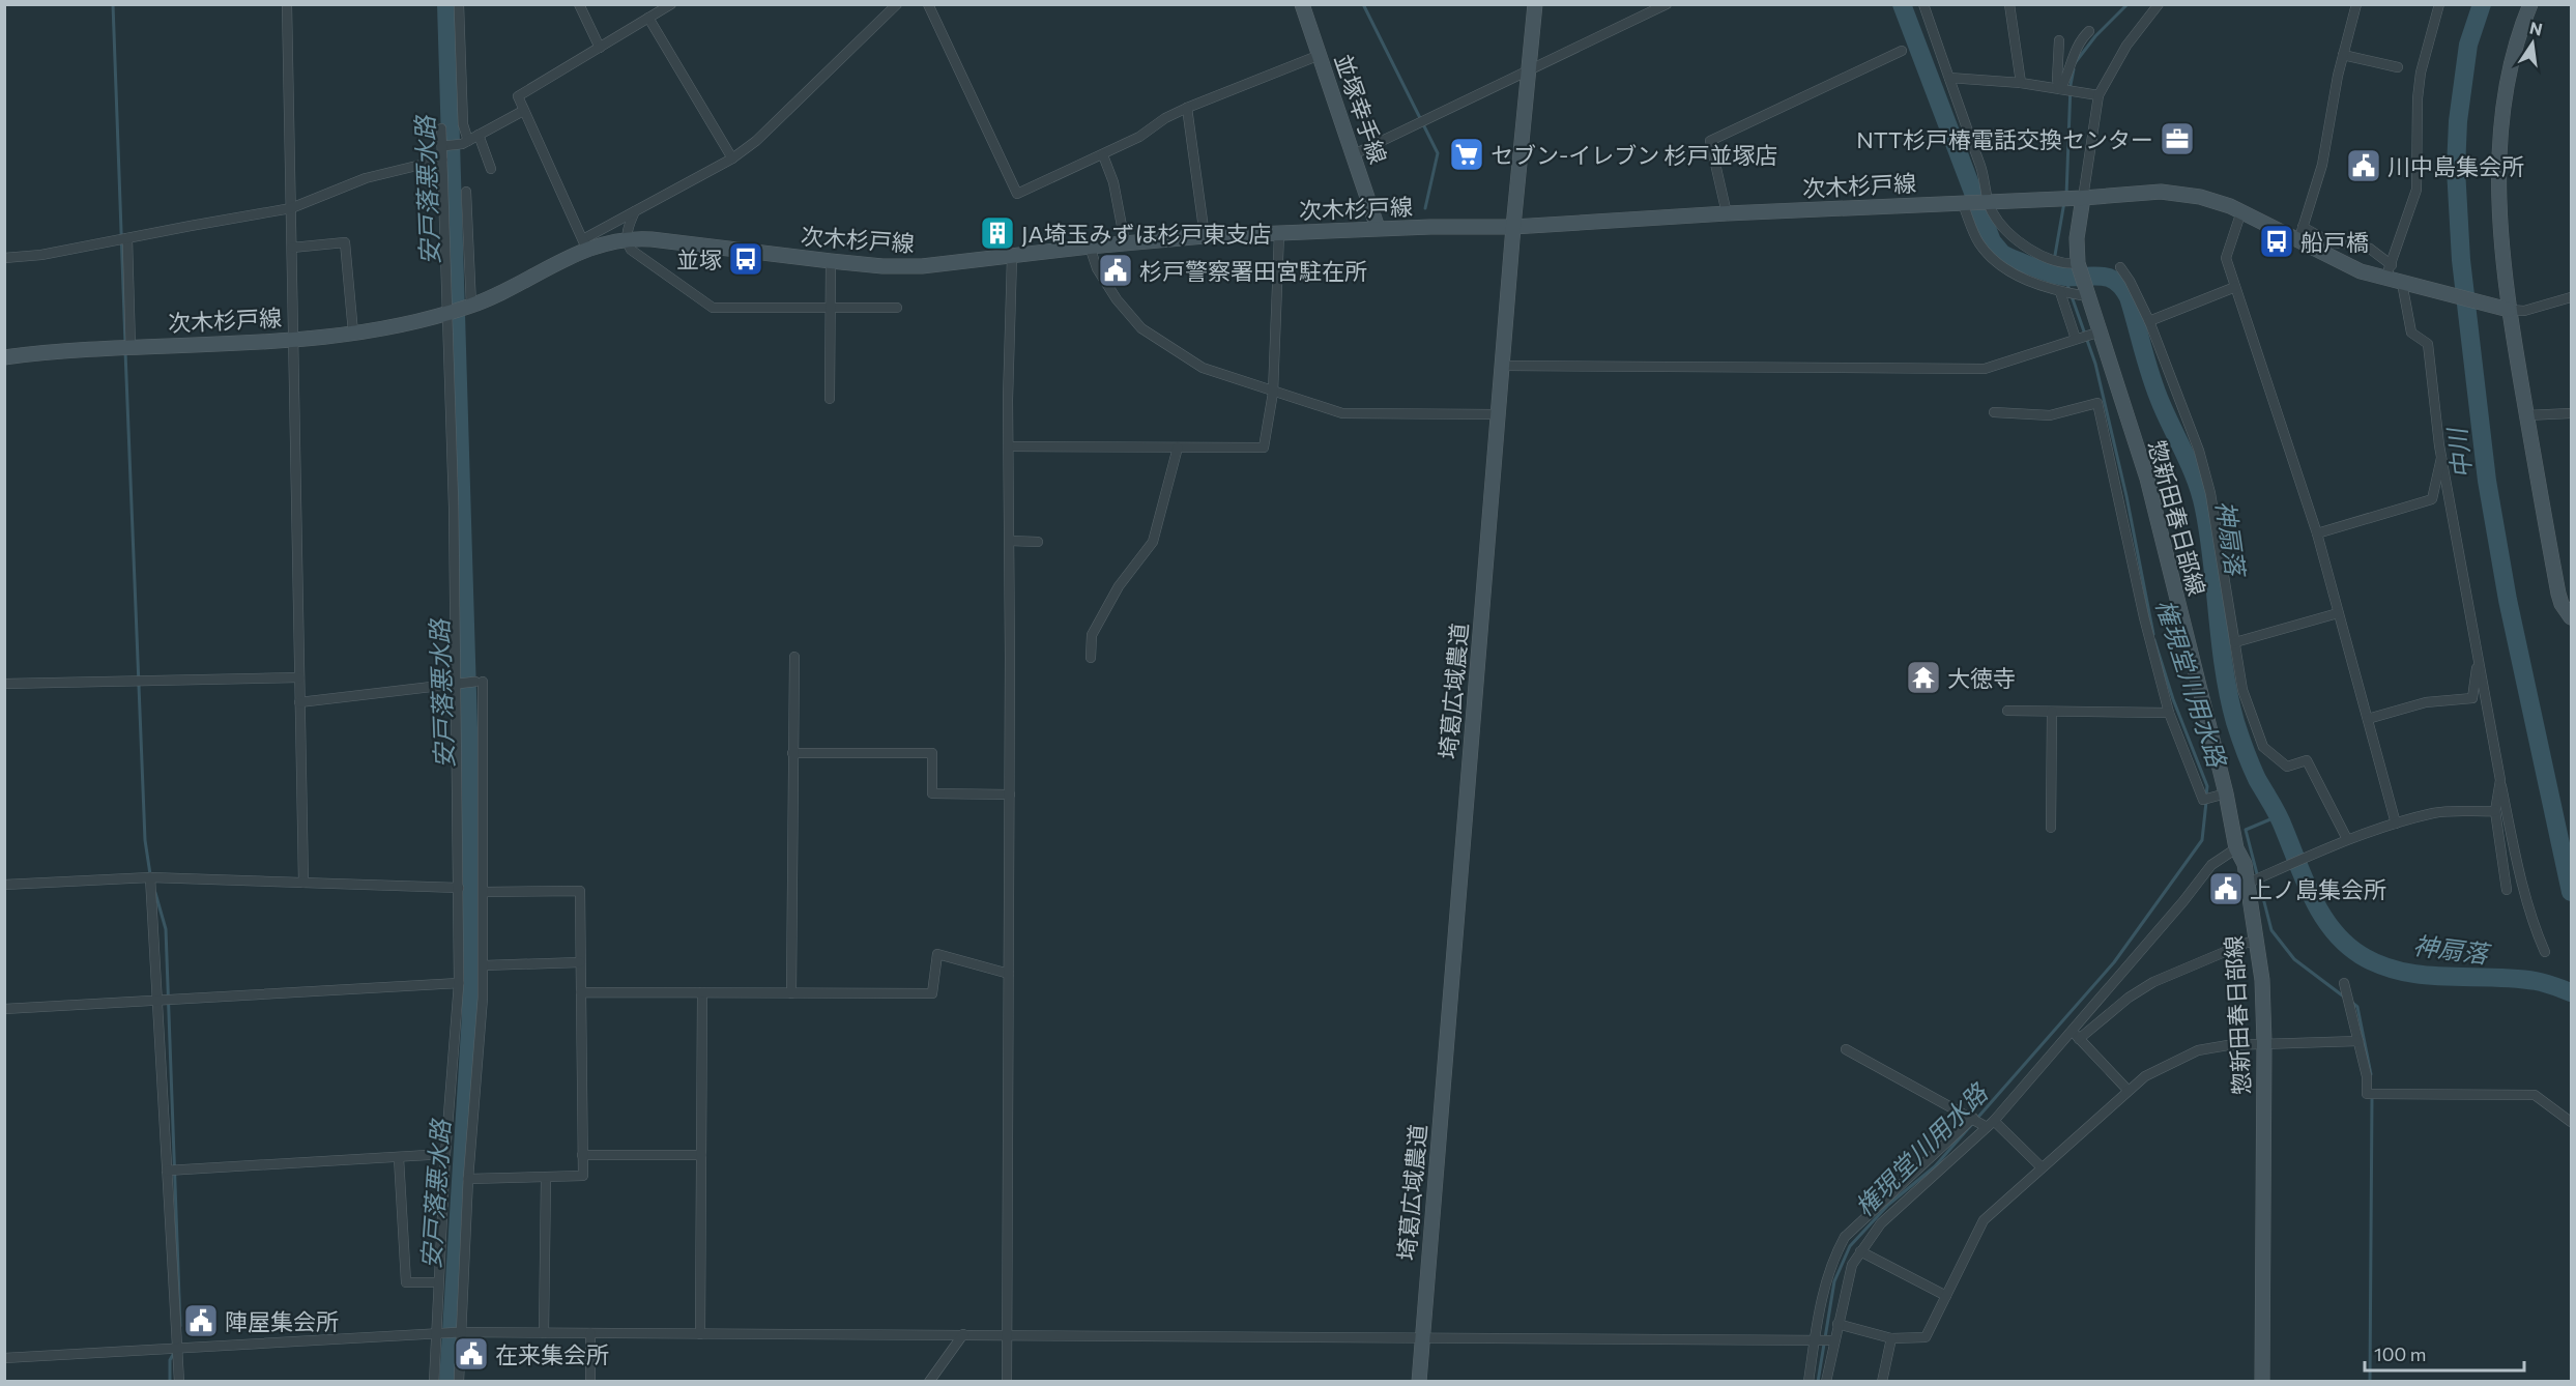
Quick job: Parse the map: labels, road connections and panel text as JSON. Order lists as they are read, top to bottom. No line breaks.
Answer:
{"streets":{"main road":["並塚幸手線","次木杉戸線","惣新田春日部線","埼葛広域農道"]},"crossings":[["並塚幸手線","次木杉戸線"],["次木杉戸線","埼葛広域農道"]],"water":["安戸落悪水路","中川","神扇落","権現堂川用水路"],"places":{"office":["NTT杉戸椿電話交換センター"],"supermarket":["セブン-イレブン 杉戸並塚店"],"public building":["川中島集会所","杉戸警察署田宮駐在所","上ノ島集会所","陣屋集会所","在来集会所"],"building":["JA埼玉みずほ杉戸東支店"],"bus stop":["船戸橋","並塚"],"temple":["大徳寺"]},"scale_bar":"100 m","north":"top"}
